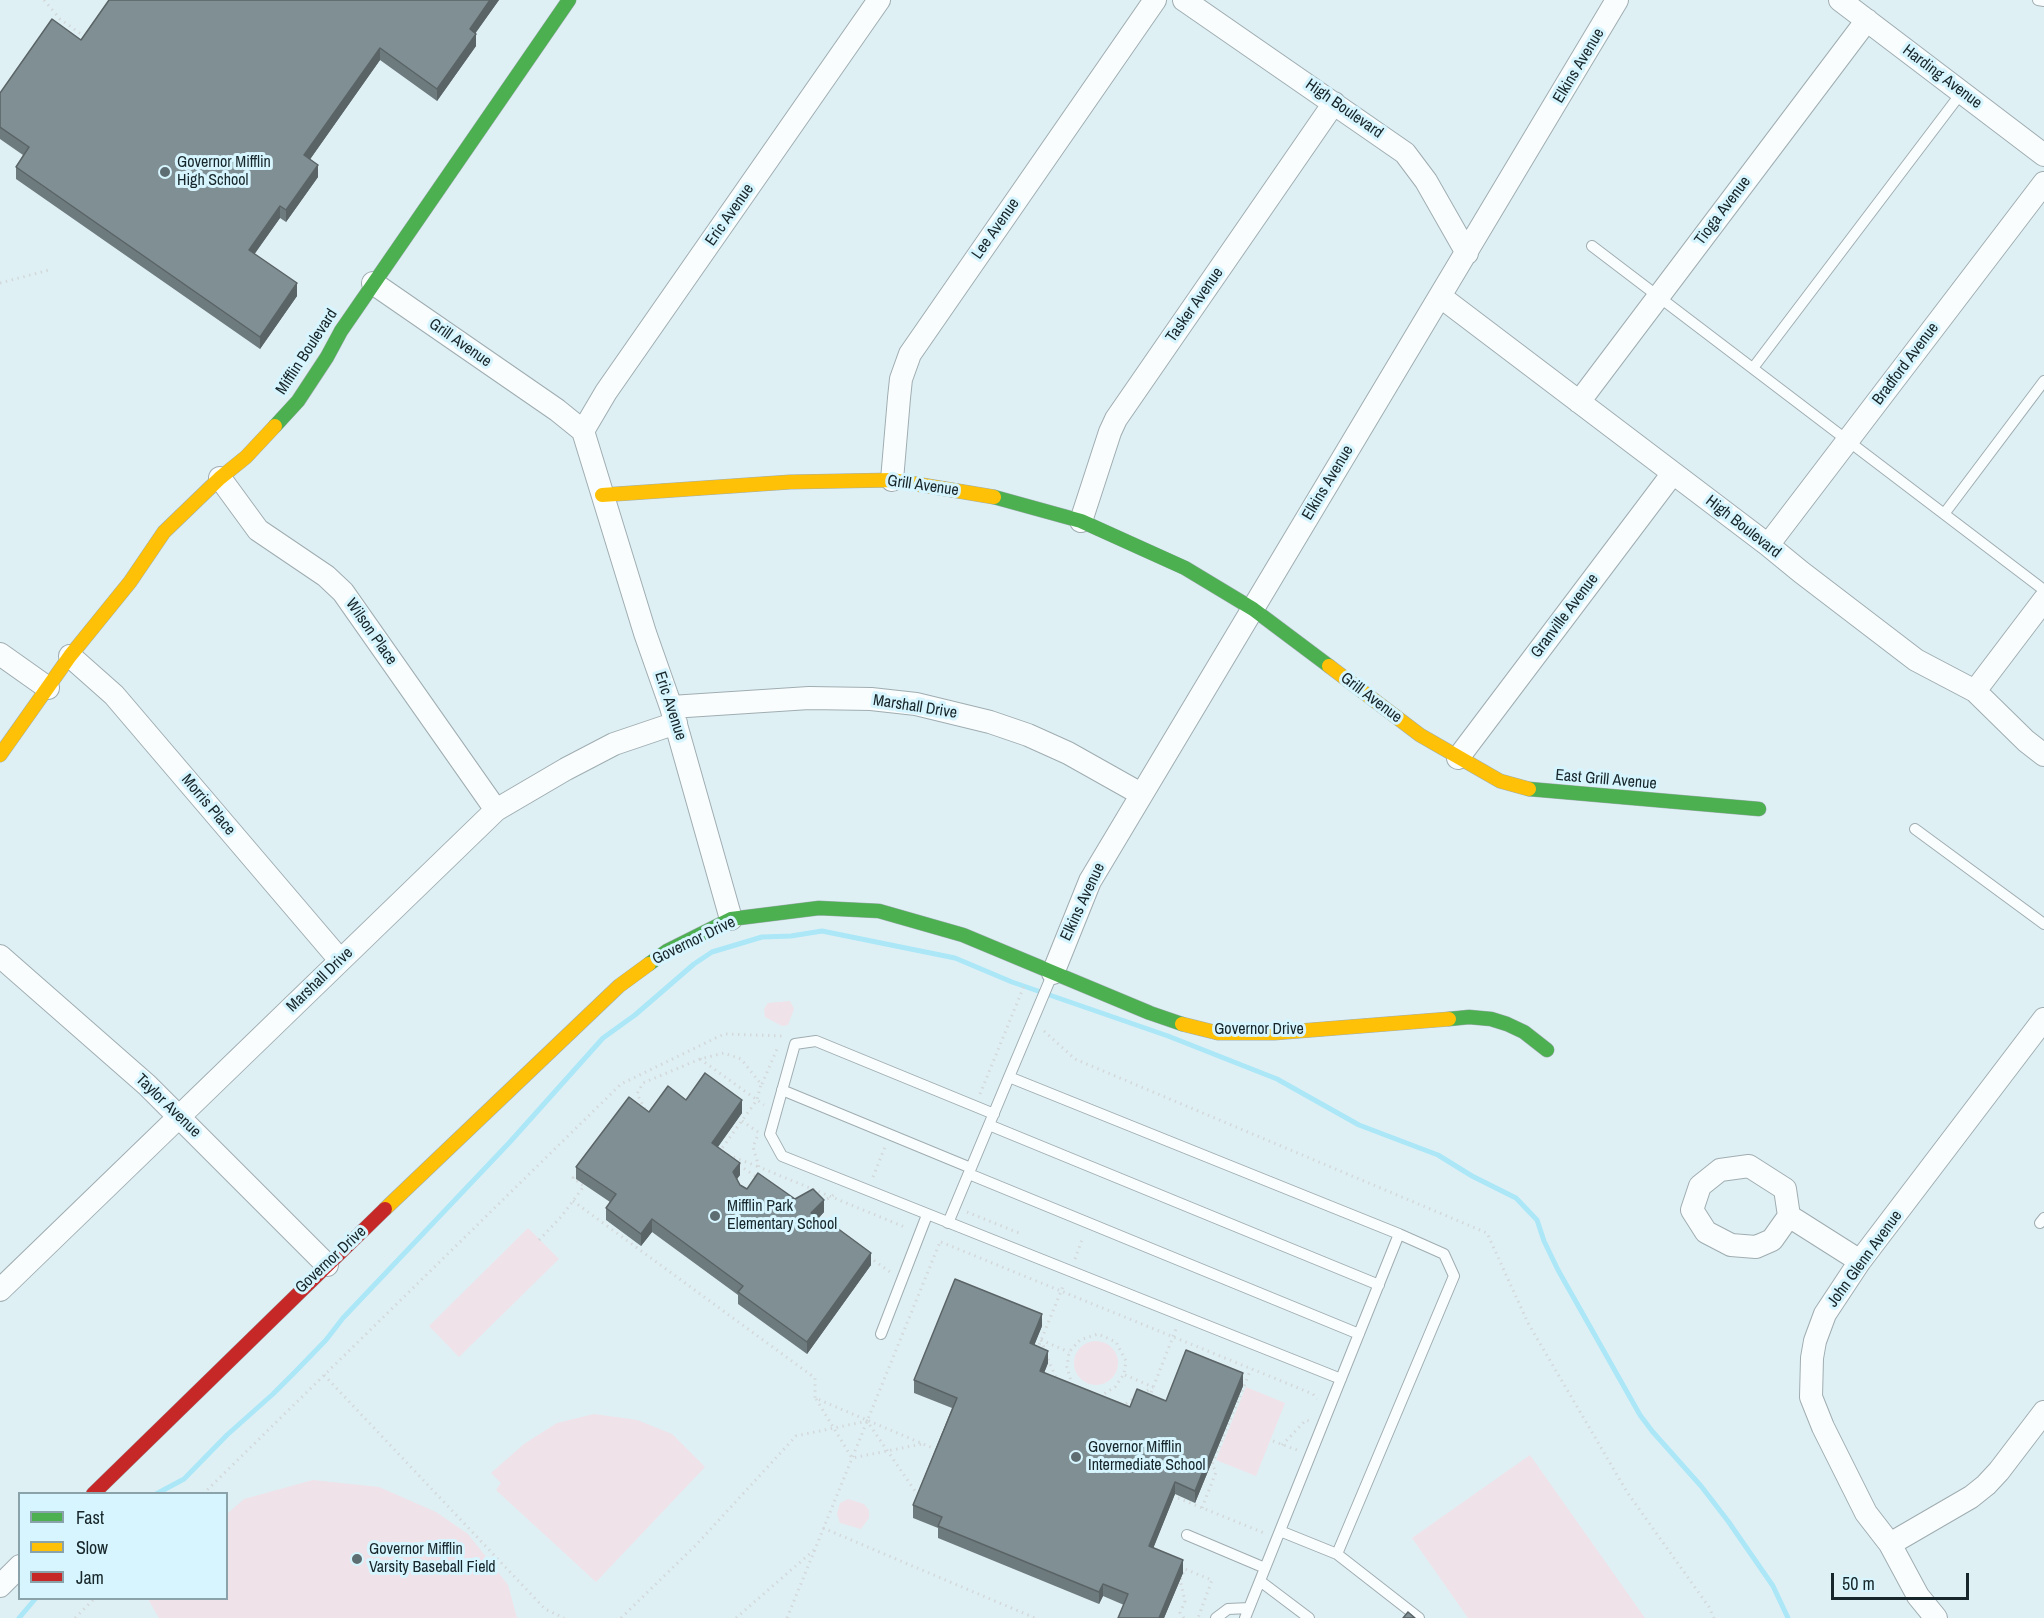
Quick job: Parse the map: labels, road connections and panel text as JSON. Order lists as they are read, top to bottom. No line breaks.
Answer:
{"streets":{"street":["Elkins Avenue","Harding Avenue","High Boulevard","Tioga Avenue","Eric Avenue","Lee Avenue","Tasker Avenue","Grill Avenue","Mifflin Boulevard","Bradford Avenue","Granville Avenue","Wilson Place","Marshall Drive","East Grill Avenue","Morris Place","Governor Drive","Taylor Avenue","John Glenn Avenue"]},"crossings":[["Elkins Avenue","High Boulevard"],["Elkins Avenue","Grill Avenue"],["Elkins Avenue","Marshall Drive"],["Elkins Avenue","Governor Drive"],["Harding Avenue","Tioga Avenue"],["High Boulevard","Tioga Avenue"],["High Boulevard","Tasker Avenue"],["High Boulevard","Bradford Avenue"],["High Boulevard","Granville Avenue"],["Eric Avenue","Grill Avenue"],["Eric Avenue","Marshall Drive"],["Eric Avenue","Governor Drive"],["Lee Avenue","Grill Avenue"],["Tasker Avenue","Grill Avenue"],["Grill Avenue","Mifflin Boulevard"],["Grill Avenue","Granville Avenue"],["Grill Avenue","East Grill Avenue"],["Mifflin Boulevard","Wilson Place"],["Mifflin Boulevard","Morris Place"],["Granville Avenue","East Grill Avenue"],["Wilson Place","Marshall Drive"],["Marshall Drive","Morris Place"],["Marshall Drive","Taylor Avenue"],["Governor Drive","Taylor Avenue"]],"places":["Governor Mifflin High School","Mifflin Park Elementary School","Governor Mifflin Intermediate School","Governor Mifflin Varsity Baseball Field"],"legend":["Fast","Slow","Jam"],"scale_bar":"50 m"}
